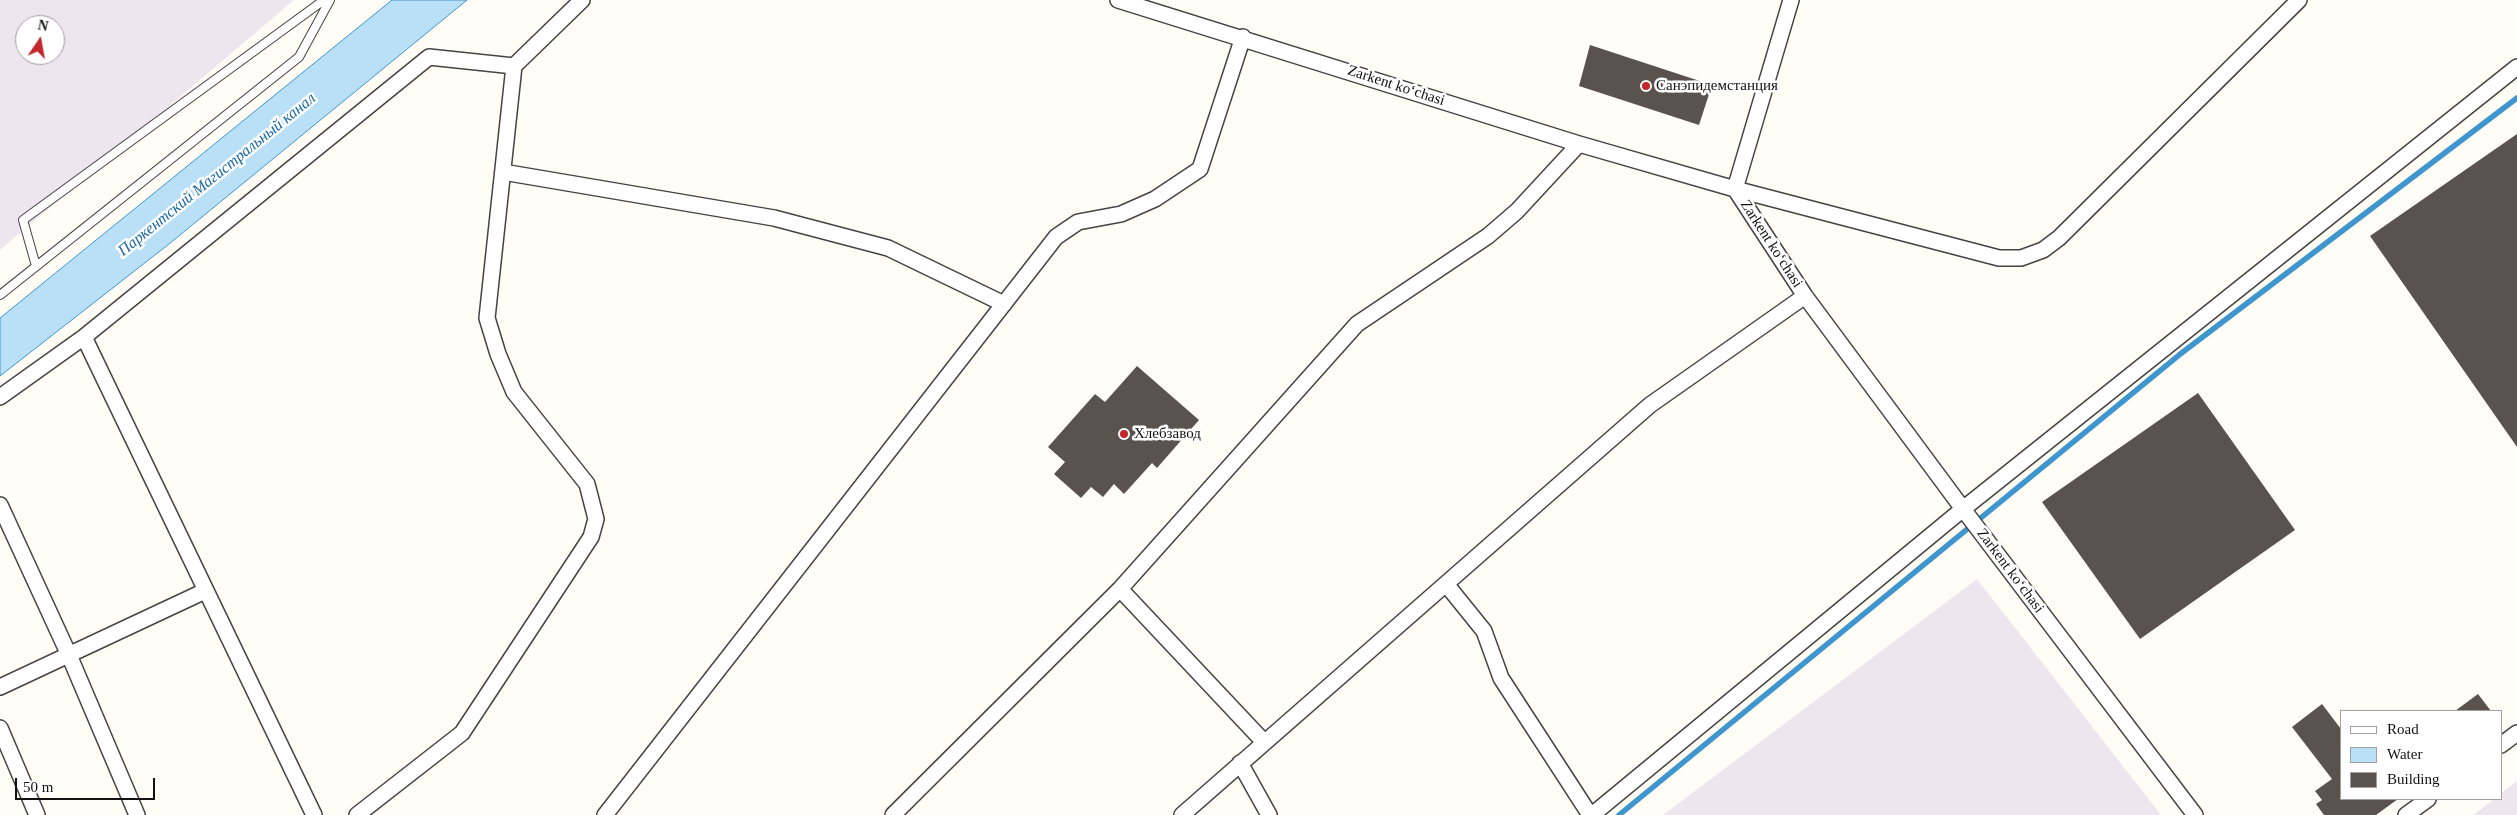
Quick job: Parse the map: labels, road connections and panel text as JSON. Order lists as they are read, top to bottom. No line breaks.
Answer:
{"streets":{"street":["Zarkent koʻchasi"]},"water":["Паркентский Магистральный канал"],"places":["Санэпидемстанция","Хлебзавод"],"legend":["Road","Water","Building"],"scale_bar":"50 m","north":"top"}
